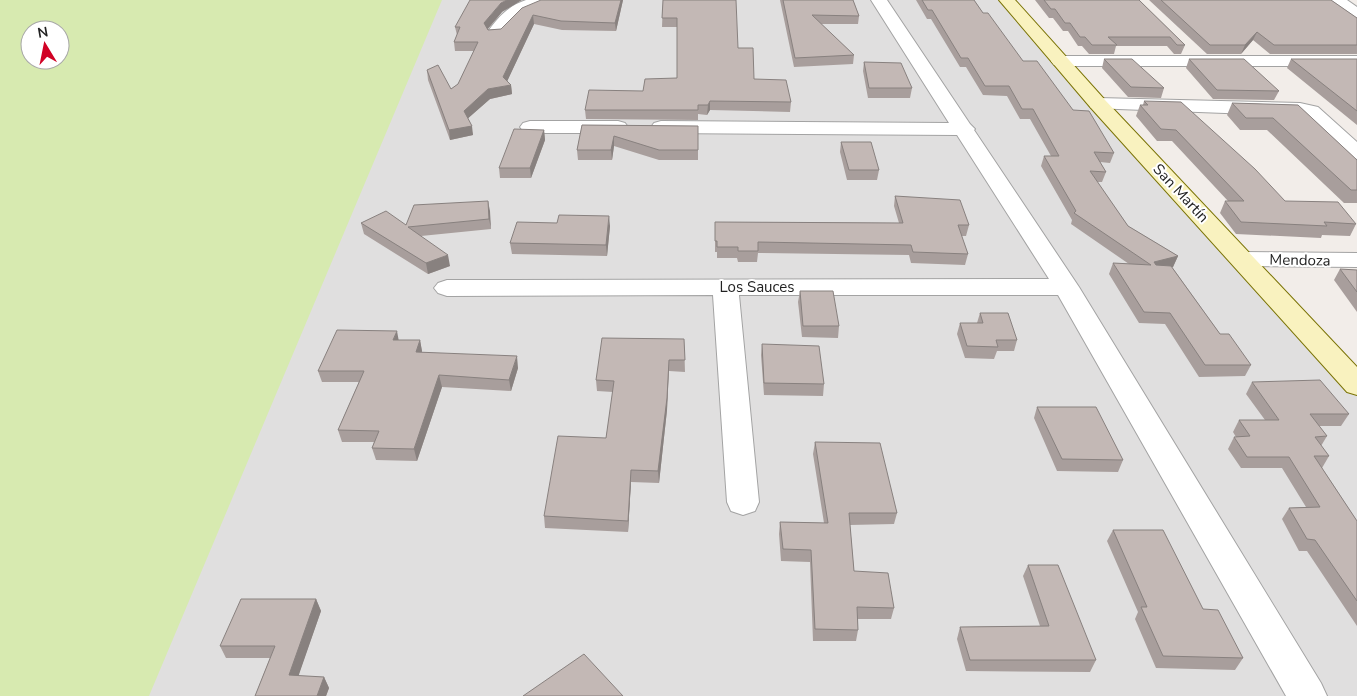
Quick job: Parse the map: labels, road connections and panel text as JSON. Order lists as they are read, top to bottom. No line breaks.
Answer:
{"streets":{"street":["San Martín","Mendoza","Los Sauces"]},"crossings":[["San Martín","Mendoza"]],"north":"top"}
